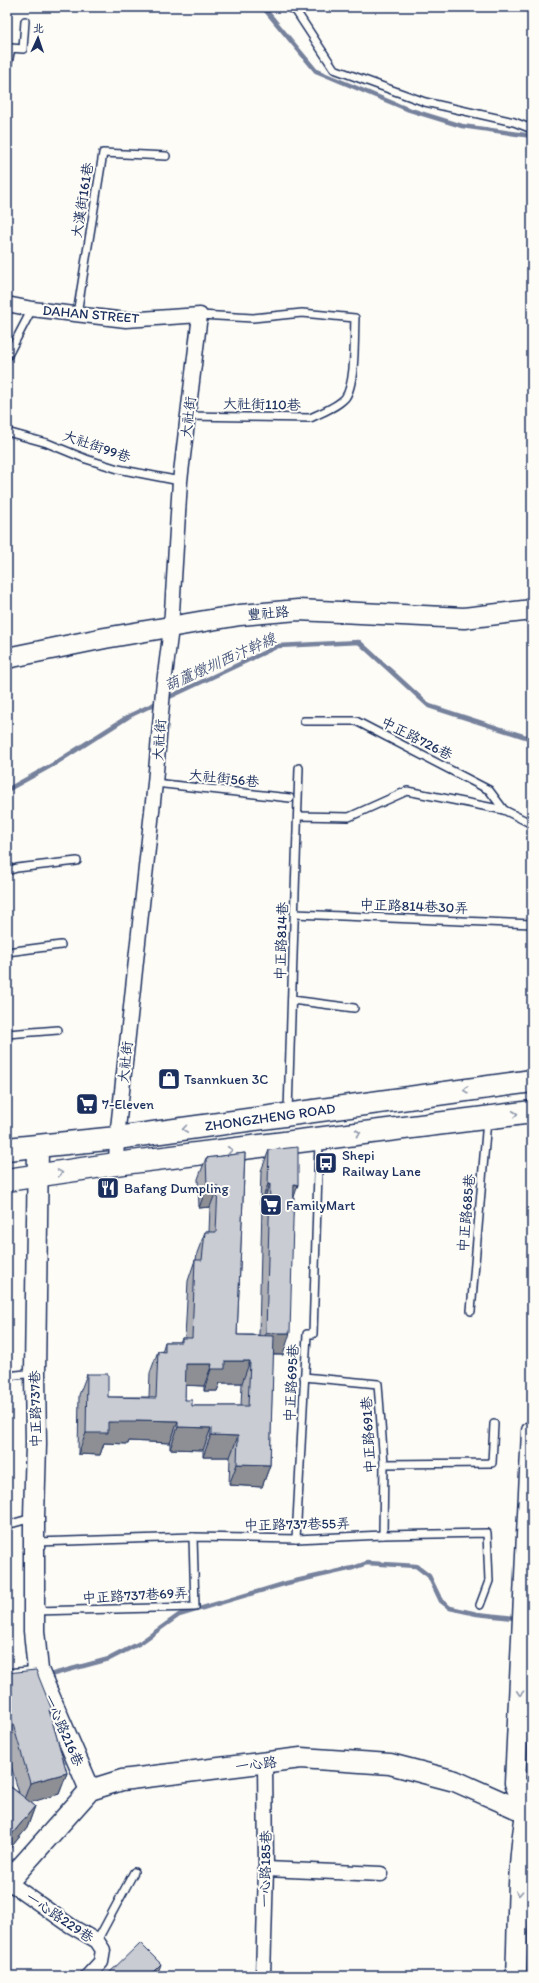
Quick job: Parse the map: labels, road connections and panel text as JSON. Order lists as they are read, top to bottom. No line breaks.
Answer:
{"streets":{"main road":["ZHONGZHENG ROAD"],"street":["DAHAN STREET","大社街","豐社路","中正路737巷","一心路216巷","一心路","一心路185巷","一心路229巷"],"lane":["大漢街161巷","大社街110巷","大社街99巷","中正路726巷","大社街56巷","中正路814巷30弄","中正路814巷","中正路685巷","中正路695巷","中正路691巷","中正路737巷55弄","中正路737巷69弄"]},"crossings":[["大漢街161巷","DAHAN STREET"],["DAHAN STREET","大社街110巷"],["DAHAN STREET","大社街"],["大社街110巷","大社街"],["大社街","大社街99巷"],["大社街","豐社路"],["大社街","大社街56巷"],["大社街","ZHONGZHENG ROAD"],["中正路814巷30弄","中正路814巷"],["中正路814巷","ZHONGZHENG ROAD"],["ZHONGZHENG ROAD","中正路685巷"],["ZHONGZHENG ROAD","中正路695巷"],["ZHONGZHENG ROAD","中正路737巷"],["中正路695巷","中正路691巷"],["中正路695巷","中正路737巷55弄"],["中正路737巷","中正路737巷55弄"],["中正路737巷","中正路737巷69弄"],["中正路737巷","一心路216巷"],["中正路691巷","中正路737巷55弄"],["中正路737巷55弄","中正路737巷69弄"],["一心路216巷","一心路"],["一心路","一心路185巷"]],"water":["葫蘆燉圳西汴幹線"],"places":{"shop":["Tsannkuen 3C"],"supermarket":["7-Eleven","FamilyMart"],"bus stop":["Shepi Railway Lane"],"restaurant":["Bafang Dumpling"]},"north":"top"}
